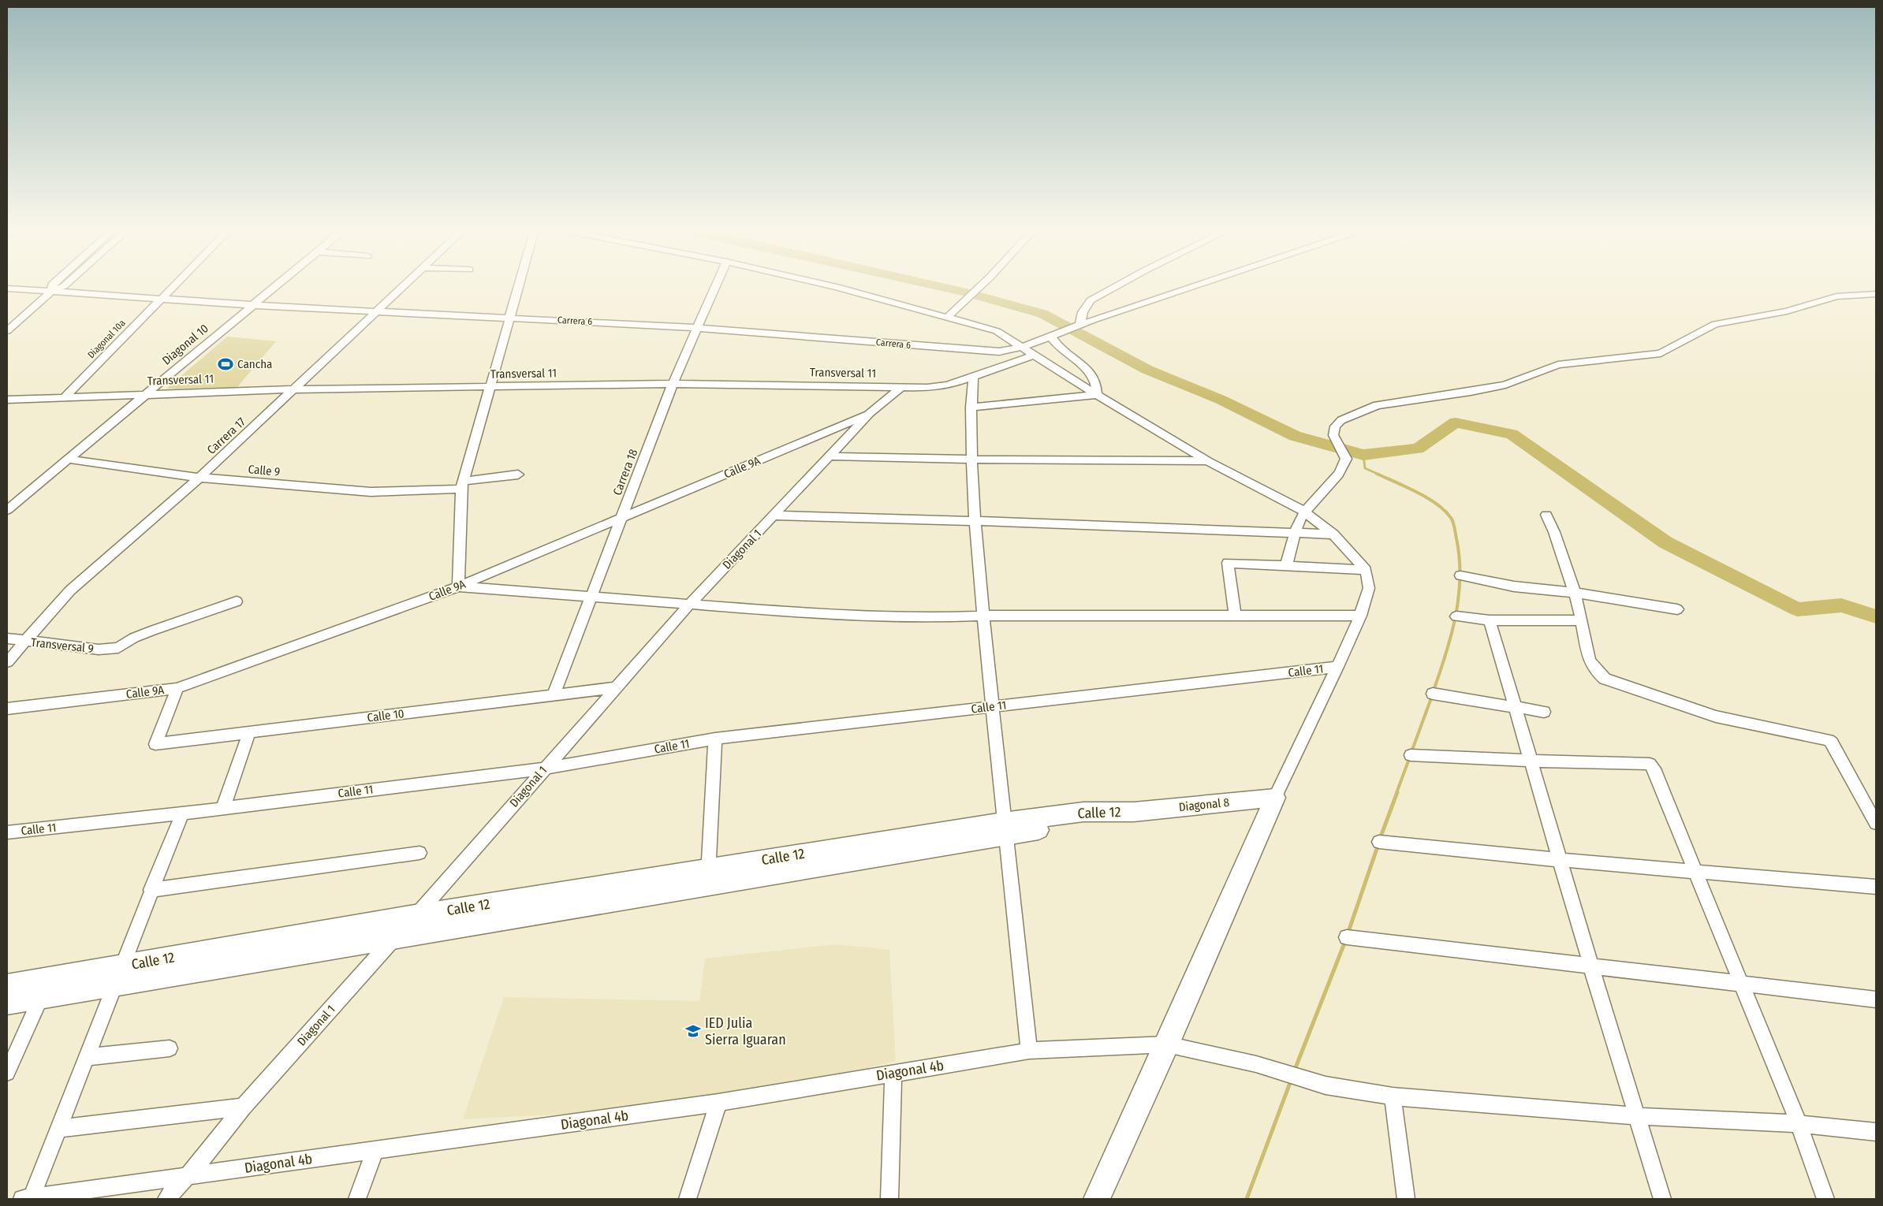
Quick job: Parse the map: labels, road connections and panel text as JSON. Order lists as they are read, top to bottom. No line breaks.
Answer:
{"streets":{"street":["Carrera 6","Diagonal 10a","Diagonal 10","Transversal 11","Carrera 17","Calle 9A","Calle 9","Carrera 18","Diagonal 1","Transversal 9","Calle 11","Calle 10","Diagonal 8","Calle 12","Diagonal 4b"]},"crossings":[["Carrera 6","Diagonal 10a"],["Carrera 6","Diagonal 10"],["Carrera 6","Carrera 17"],["Carrera 6","Carrera 18"],["Diagonal 10a","Transversal 11"],["Diagonal 10","Transversal 11"],["Diagonal 10","Calle 9"],["Transversal 11","Carrera 17"],["Transversal 11","Carrera 18"],["Transversal 11","Diagonal 1"],["Carrera 17","Calle 9"],["Carrera 17","Transversal 9"],["Calle 9A","Carrera 18"],["Calle 9A","Diagonal 1"],["Calle 9A","Calle 10"],["Carrera 18","Calle 10"],["Diagonal 1","Calle 11"],["Diagonal 1","Calle 10"],["Diagonal 1","Calle 12"],["Diagonal 1","Diagonal 4b"],["Diagonal 8","Calle 12"]],"places":{"sports":["Cancha"],"school or university":["IED Julia Sierra Iguaran"]}}
